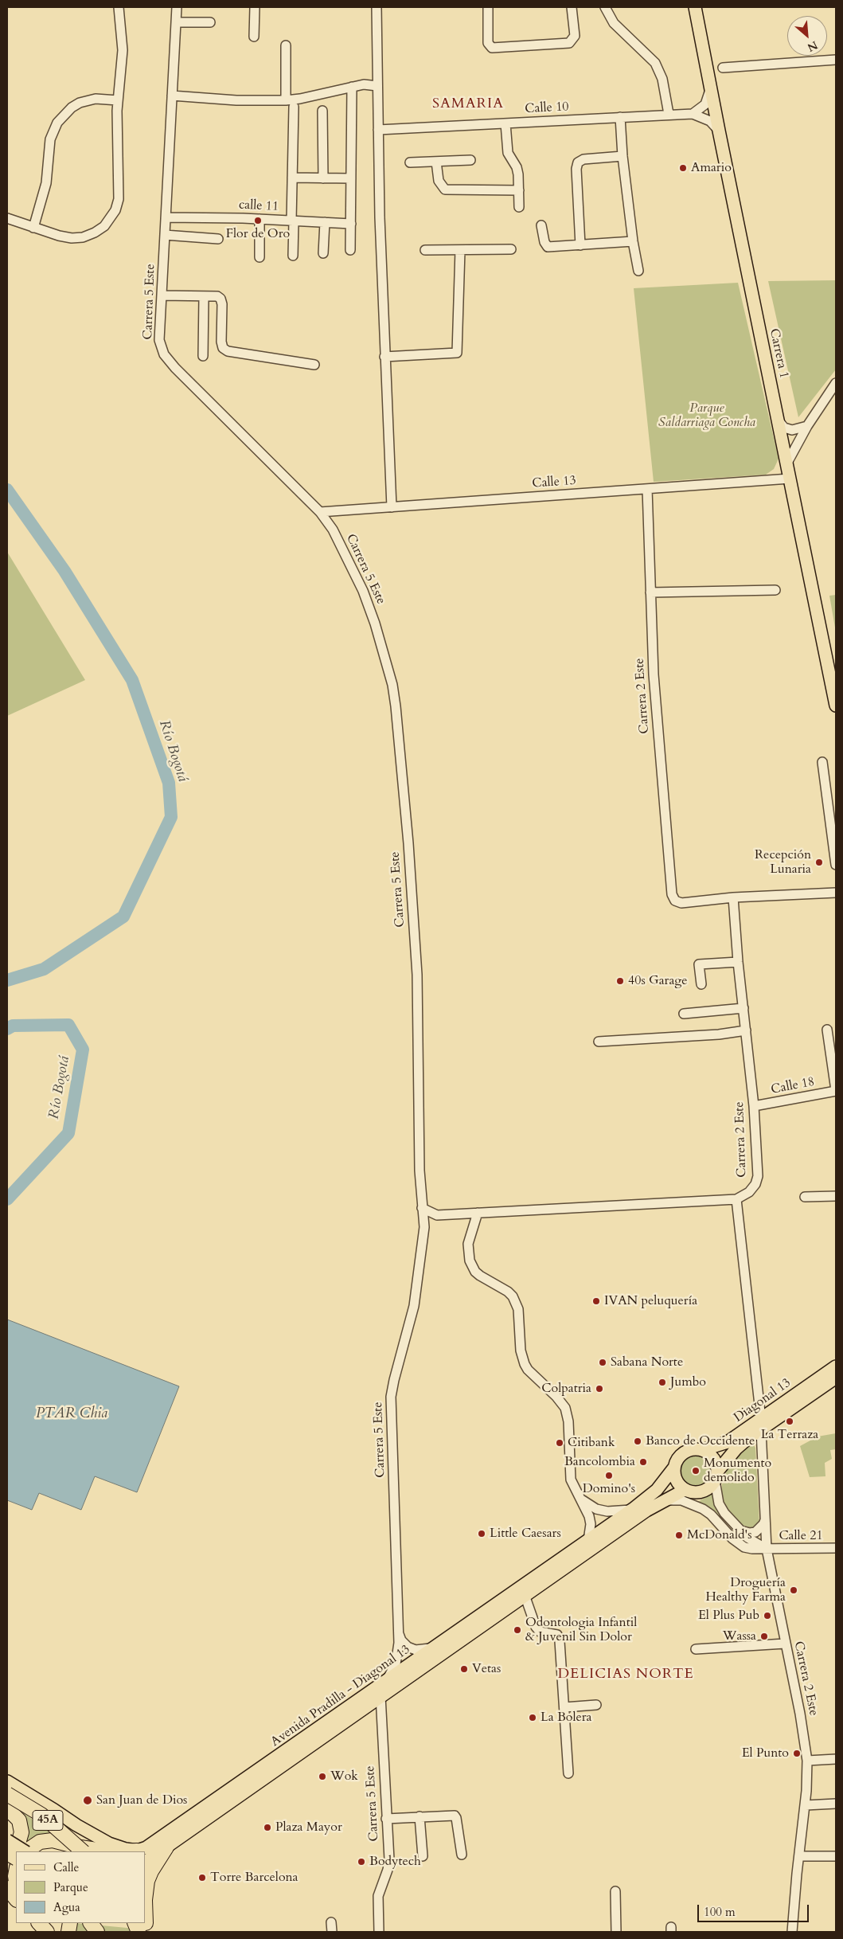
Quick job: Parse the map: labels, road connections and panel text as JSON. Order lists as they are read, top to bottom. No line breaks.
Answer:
{"streets":{"highway":["45A"],"main road":["Carrera 1","Diagonal 13","Avenida Pradilla - Diagonal 13"],"street":["Calle 10","calle 11","Carrera 5 Este","Calle 13","Carrera 2 Este","Calle 18","Calle 21"]},"crossings":[["calle 11","Carrera 5 Este"],["Carrera 5 Este","Calle 13"],["Carrera 5 Este","Avenida Pradilla - Diagonal 13"],["Carrera 1","Calle 13"],["Calle 13","Carrera 2 Este"],["Carrera 2 Este","Calle 18"],["Carrera 2 Este","Diagonal 13"],["Carrera 2 Este","Calle 21"],["Diagonal 13","Calle 21"],["Diagonal 13","Avenida Pradilla - Diagonal 13"],["Calle 21","Avenida Pradilla - Diagonal 13"]],"districts":["SAMARIA","DELICIAS NORTE"],"water":["Río Bogotá","PTAR Chia"],"parks":["Parque Saldarriaga Concha"],"places":["Amario","Flor de Oro","Recepción Lunaria","40s Garage","IVAN peluquería","Sabana Norte","Jumbo","Colpatria","La Terraza","Banco de Occidente","Citibank","Bancolombia","Monumento demolido","Domino's","Little Caesars","McDonald's","Droguería Healthy Farma","El Plus Pub","Odontologia Infantil & Juvenil Sin Dolor","Wassa","Vetas","La Bolera","El Punto","Wok","San Juan de Dios","Plaza Mayor","Bodytech","Torre Barcelona"],"legend":["Calle","Parque","Agua"],"scale_bar":"100 m","north":"bottom right"}
